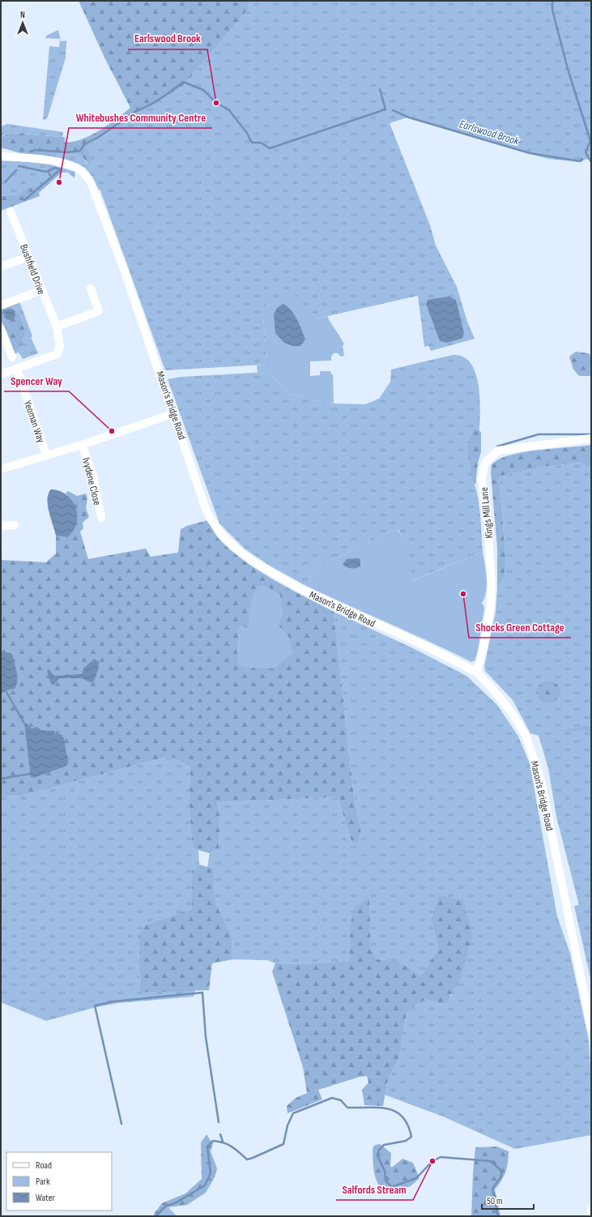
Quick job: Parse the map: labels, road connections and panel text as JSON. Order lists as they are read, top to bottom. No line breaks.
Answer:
{"streets":{"street":["Bushfield Drive","Mason's Bridge Road","Yeoman Way","Ivydene Close","Kings Mill Lane"]},"crossings":[["Bushfield Drive","Yeoman Way"],["Mason's Bridge Road","Kings Mill Lane"]],"water":["Earlswood Brook"],"places":["Earlswood Brook","Whitebushes Community Centre","Spencer Way","Shocks Green Cottage","Salfords Stream"],"legend":["Road","Park","Water"],"scale_bar":"50 m","north":"top"}
